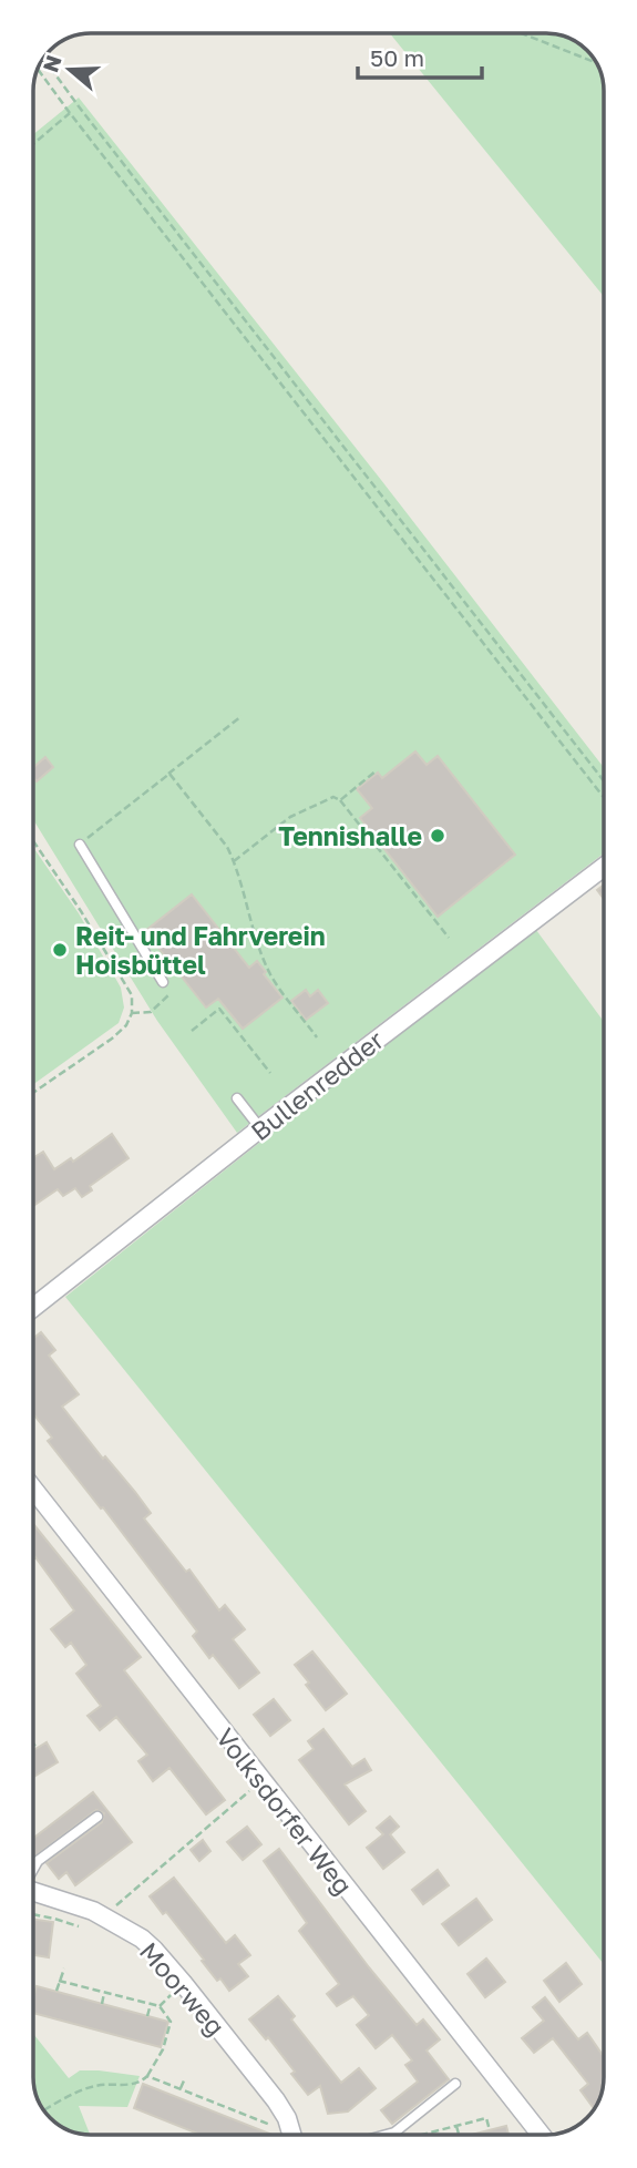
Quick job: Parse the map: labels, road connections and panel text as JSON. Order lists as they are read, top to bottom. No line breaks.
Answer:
{"streets":{"street":["Bullenredder","Volksdorfer Weg","Moorweg"]},"places":["Tennishalle","Reit- und Fahrverein Hoisbüttel"],"scale_bar":"50 m","north":"left"}
